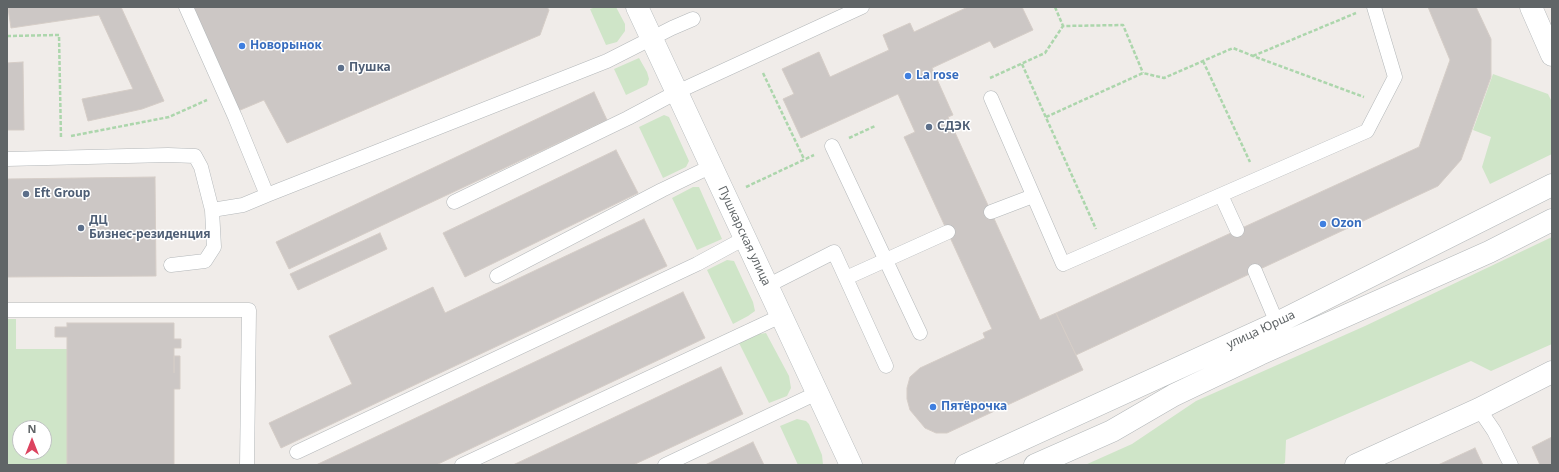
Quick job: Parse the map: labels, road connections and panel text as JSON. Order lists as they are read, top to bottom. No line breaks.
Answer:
{"streets":{"main road":["Пушкарская улица","улица Юрша"]},"places":["Новорынок","Пушка","La rose","СДЭК","Eft Group","Ozon","ДЦ Бизнес-резиденция","Пятёрочка"],"north":"top"}
